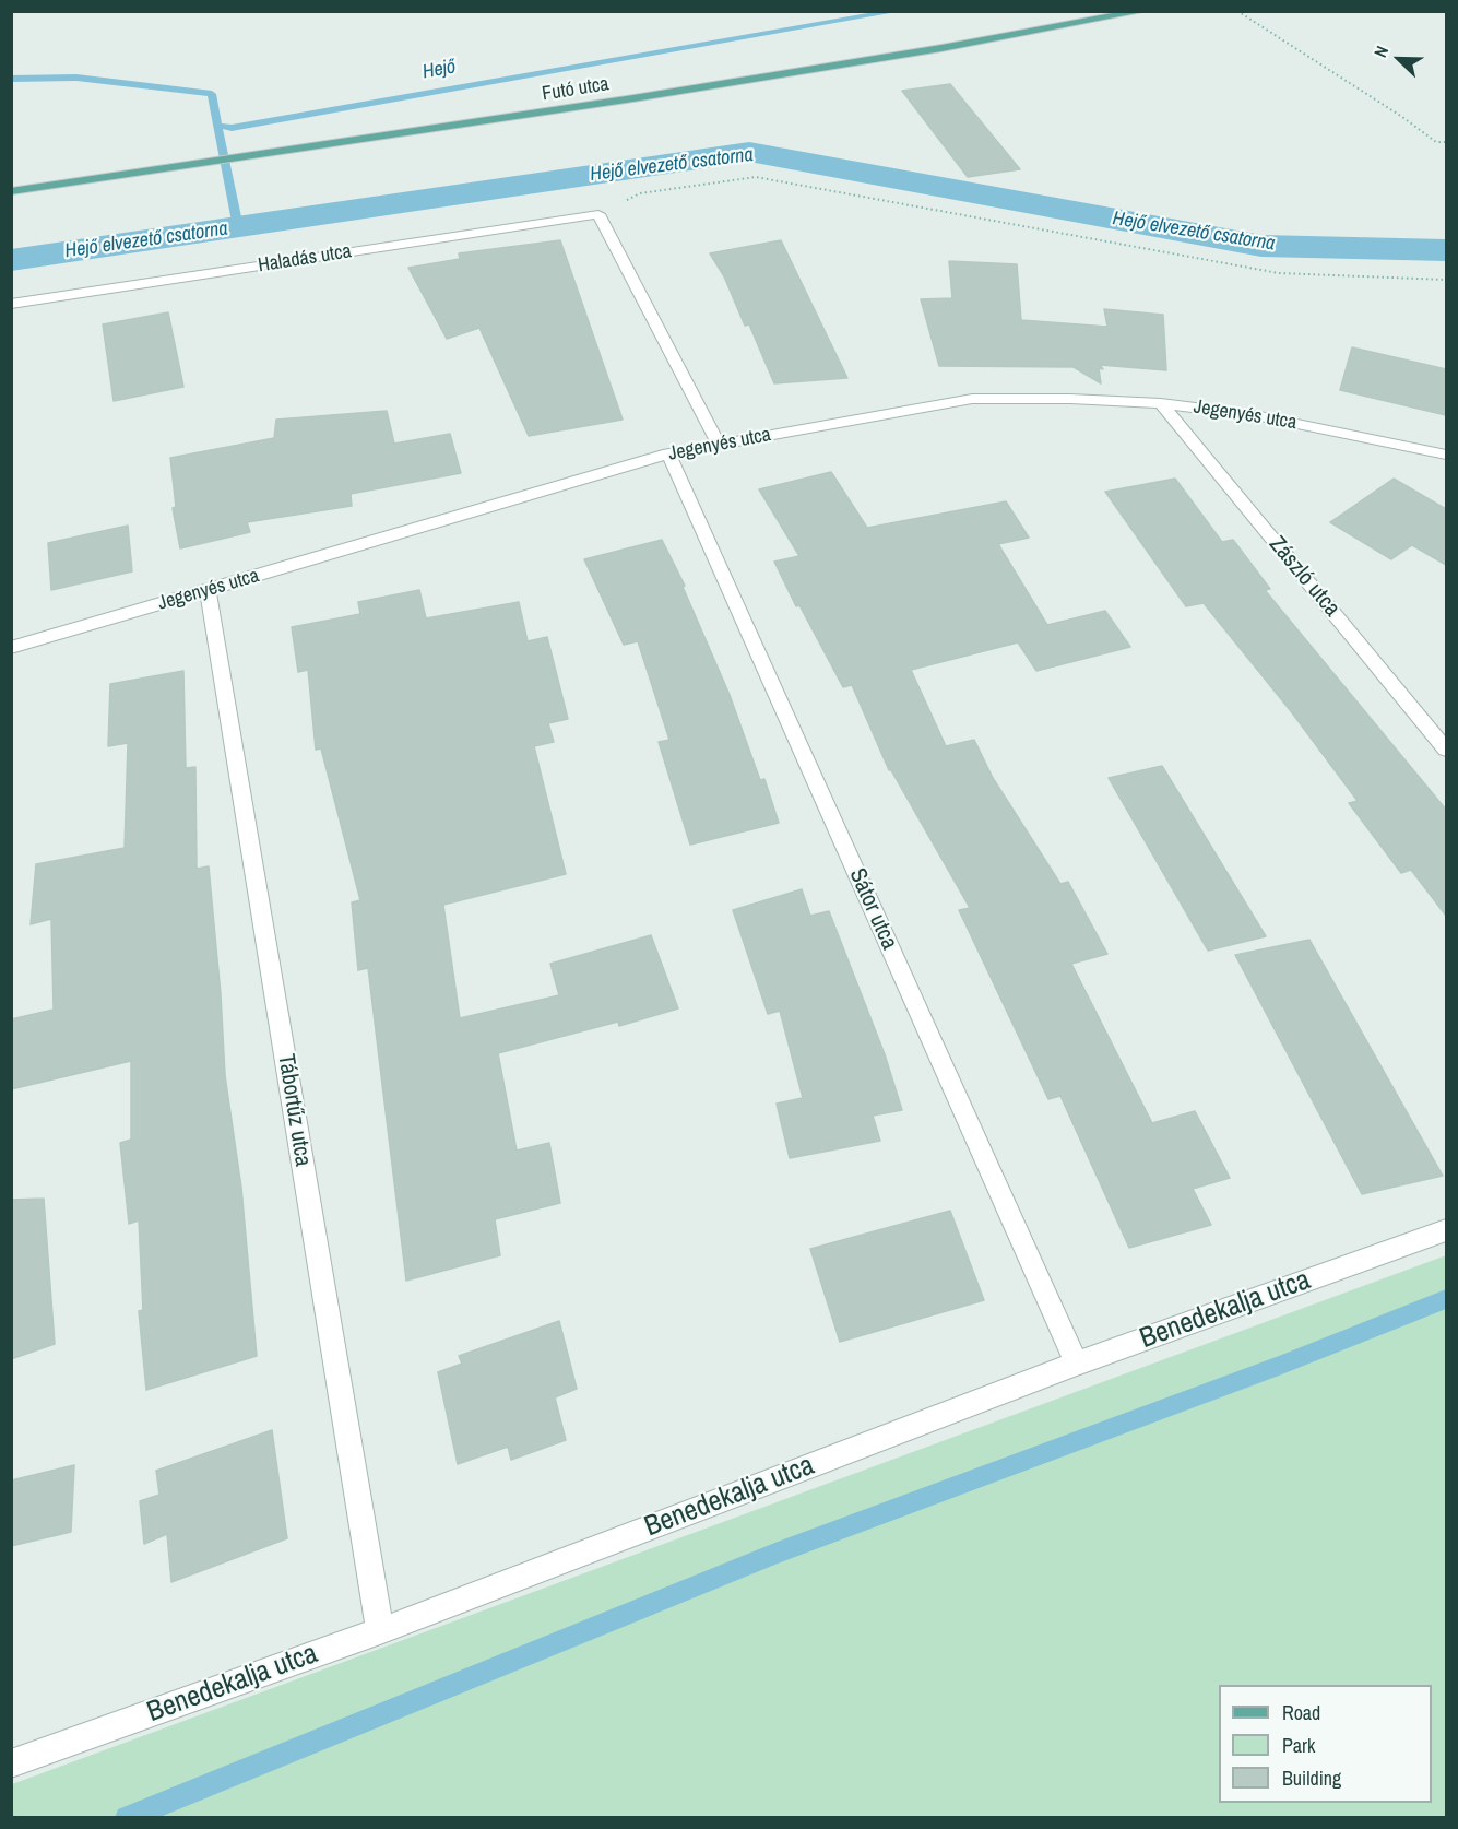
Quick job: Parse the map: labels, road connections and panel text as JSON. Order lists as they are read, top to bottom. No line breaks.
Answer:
{"streets":{"main road":["Futó utca"],"street":["Haladás utca","Jegenyés utca","Zászló utca","Sátor utca","Tábortűz utca","Benedekalja utca"]},"crossings":[["Jegenyés utca","Zászló utca"],["Jegenyés utca","Sátor utca"],["Jegenyés utca","Tábortűz utca"],["Sátor utca","Benedekalja utca"],["Tábortűz utca","Benedekalja utca"]],"water":["Hejő","Hejő elvezető csatorna"],"legend":["Road","Park","Building"],"north":"top left"}
